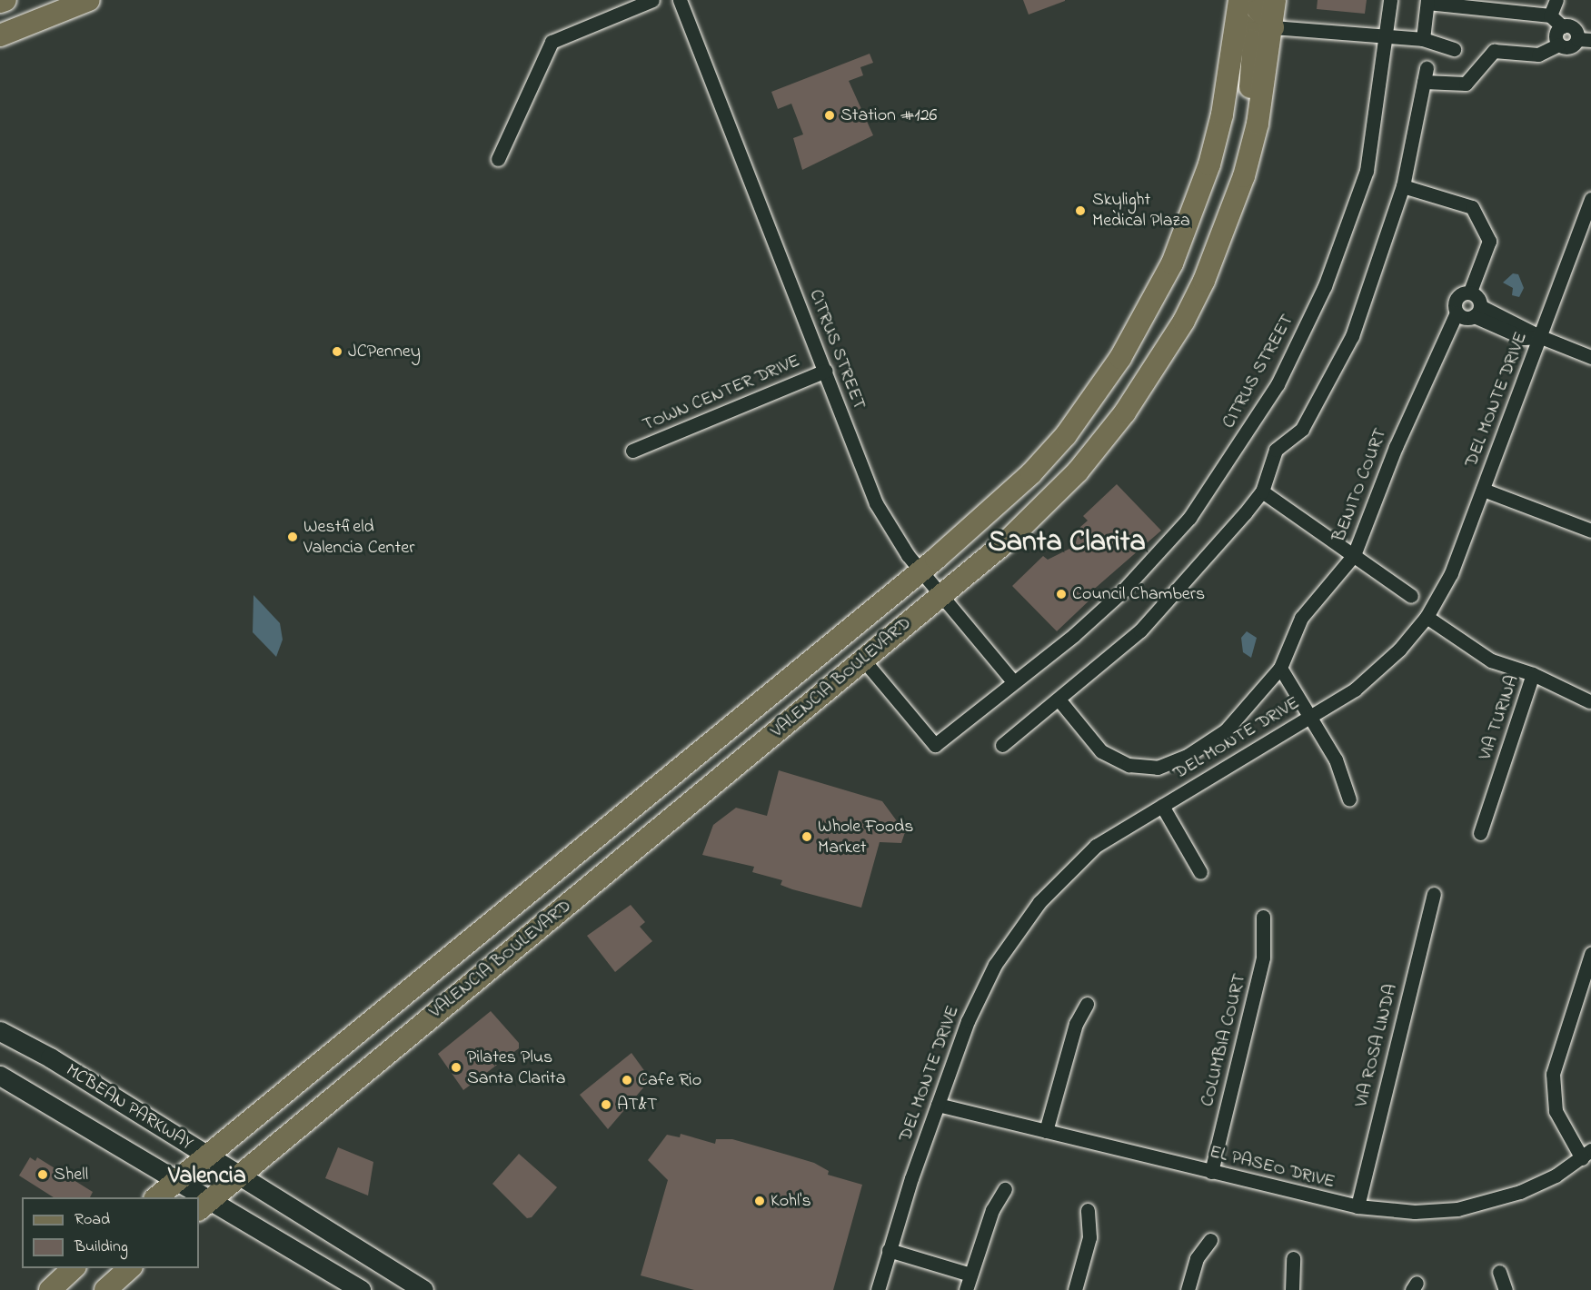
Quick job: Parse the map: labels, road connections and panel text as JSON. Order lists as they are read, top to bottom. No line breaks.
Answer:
{"streets":{"main road":["VALENCIA BOULEVARD","MCBEAN PARKWAY"],"street":["CITRUS STREET","TOWN CENTER DRIVE","DEL MONTE DRIVE","BENITO COURT","VIA TURINA","COLUMBIA COURT","VIA ROSA LINDA","EL PASEO DRIVE"]},"crossings":[["CITRUS STREET","TOWN CENTER DRIVE"],["CITRUS STREET","VALENCIA BOULEVARD"],["DEL MONTE DRIVE","EL PASEO DRIVE"],["VALENCIA BOULEVARD","MCBEAN PARKWAY"],["COLUMBIA COURT","EL PASEO DRIVE"],["VIA ROSA LINDA","EL PASEO DRIVE"]],"districts":["Santa Clarita","Valencia"],"places":["Station #126","Skylight Medical Plaza","JCPenney","Westfield Valencia Center","Council Chambers","Whole Foods Market","Pilates Plus Santa Clarita","Cafe Rio","AT&T","Shell","Kohl's"],"legend":["Road","Building"]}
